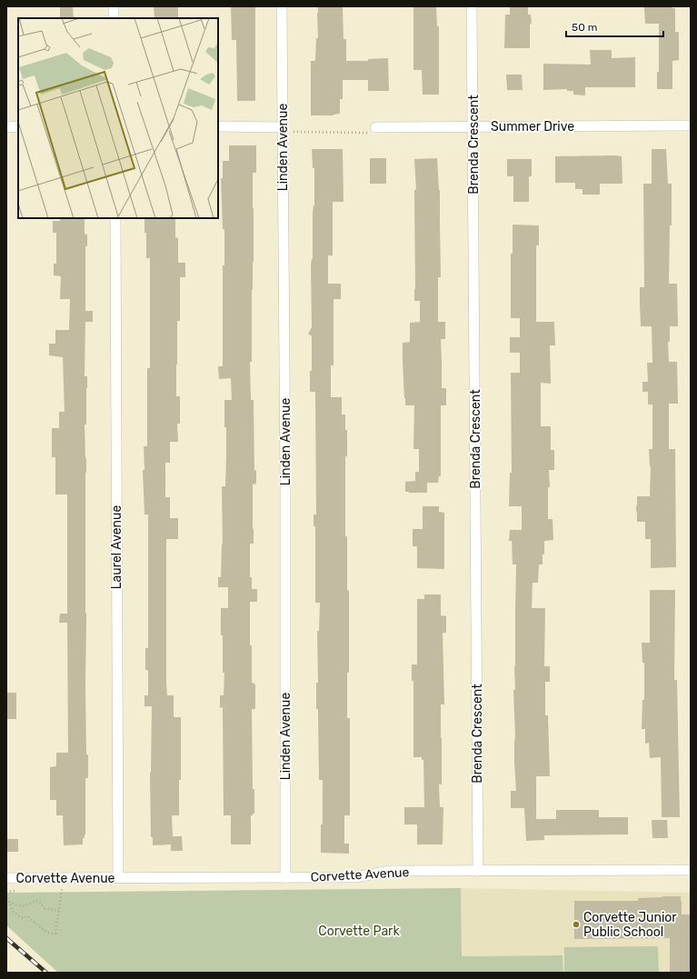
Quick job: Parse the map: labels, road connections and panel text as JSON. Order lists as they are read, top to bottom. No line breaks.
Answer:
{"streets":{"street":["Summer Drive","Brenda Crescent","Linden Avenue","Laurel Avenue","Corvette Avenue"]},"crossings":[["Summer Drive","Brenda Crescent"],["Brenda Crescent","Corvette Avenue"],["Linden Avenue","Corvette Avenue"],["Laurel Avenue","Corvette Avenue"]],"parks":["Corvette Park"],"places":["Corvette Junior Public School"],"scale_bar":"50 m"}
